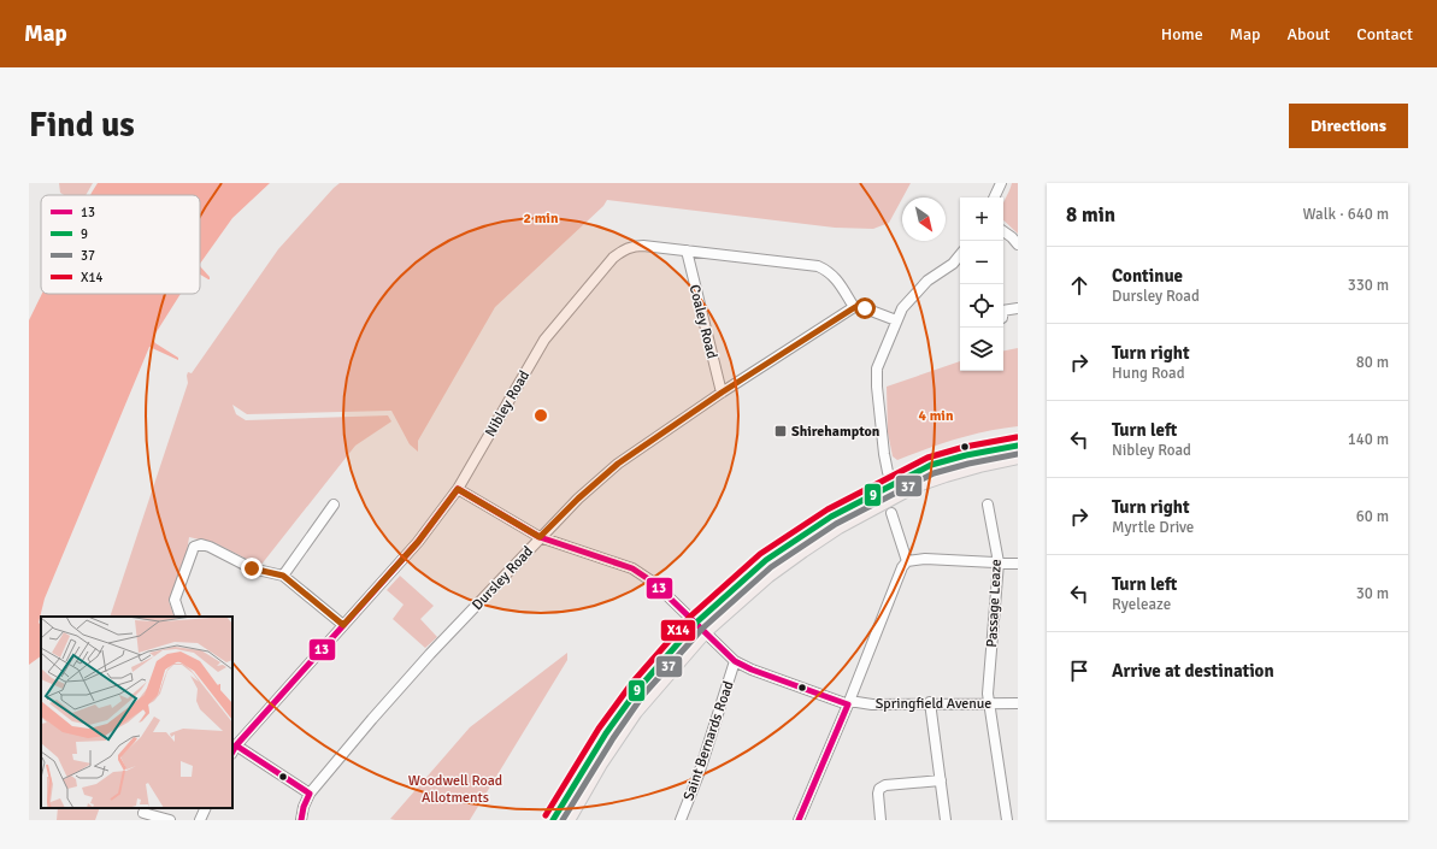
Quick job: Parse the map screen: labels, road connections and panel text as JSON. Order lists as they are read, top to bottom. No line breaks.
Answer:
{"streets":{"street":["Coaley Road","Nibley Road","Dursley Road","Passage Leaze","Springfield Avenue","Saint Bernards Road"]},"crossings":[["Coaley Road","Nibley Road"],["Coaley Road","Dursley Road"],["Nibley Road","Dursley Road"],["Nibley Road","Springfield Avenue"],["Dursley Road","Springfield Avenue"],["Passage Leaze","Springfield Avenue"],["Springfield Avenue","Saint Bernards Road"]],"parks":["Woodwell Road Allotments"],"places":{"transit":["Shirehampton"]},"lines":["transit line X14","transit line 9","transit line 37","transit line 13"],"legend":["13","9","37","X14"],"north":"bottom right","page":{"header":"Map","nav":["Home","Map","About","Contact"],"buttons":"Directions","title":"Find us","heading":["8 min","Walk · 640 m"],"map_buttons":["+","−"],"list":[["Continue","Dursley Road","330 m"],["Turn right","Hung Road","80 m"],["Turn left","Nibley Road","140 m"],["Turn right","Myrtle Drive","60 m"],["Turn left","Ryeleaze","30 m"],"Arrive at destination"]},"rings":["2 min","4 min"]}
